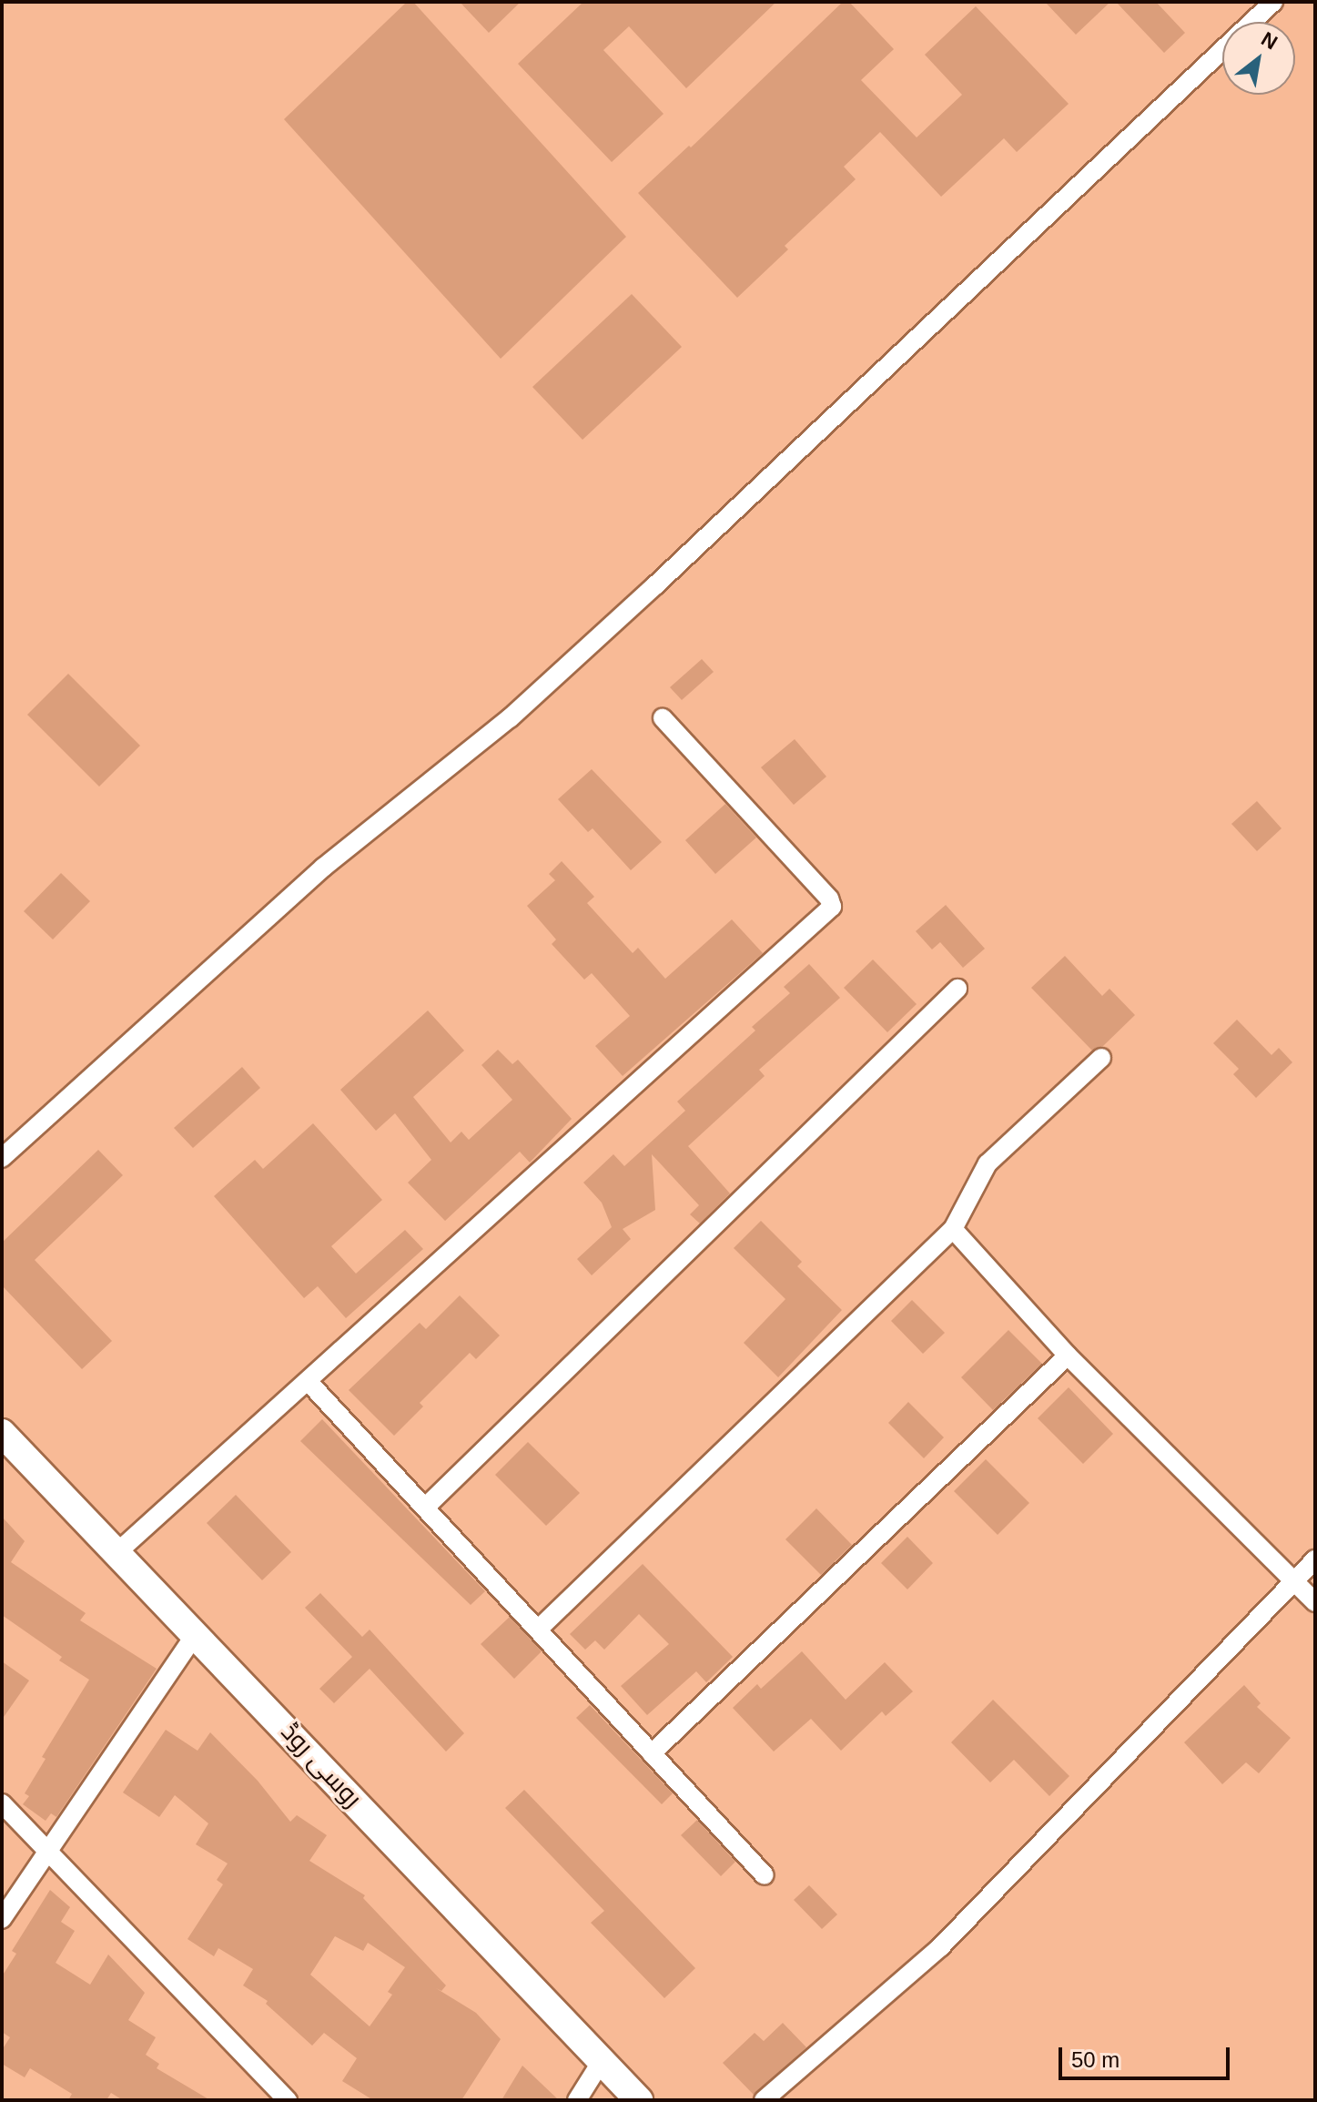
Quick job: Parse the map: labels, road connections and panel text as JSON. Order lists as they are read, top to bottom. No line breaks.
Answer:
{"streets":{"main road":["روسی روڈ"]},"scale_bar":"50 m","north":"top right"}
